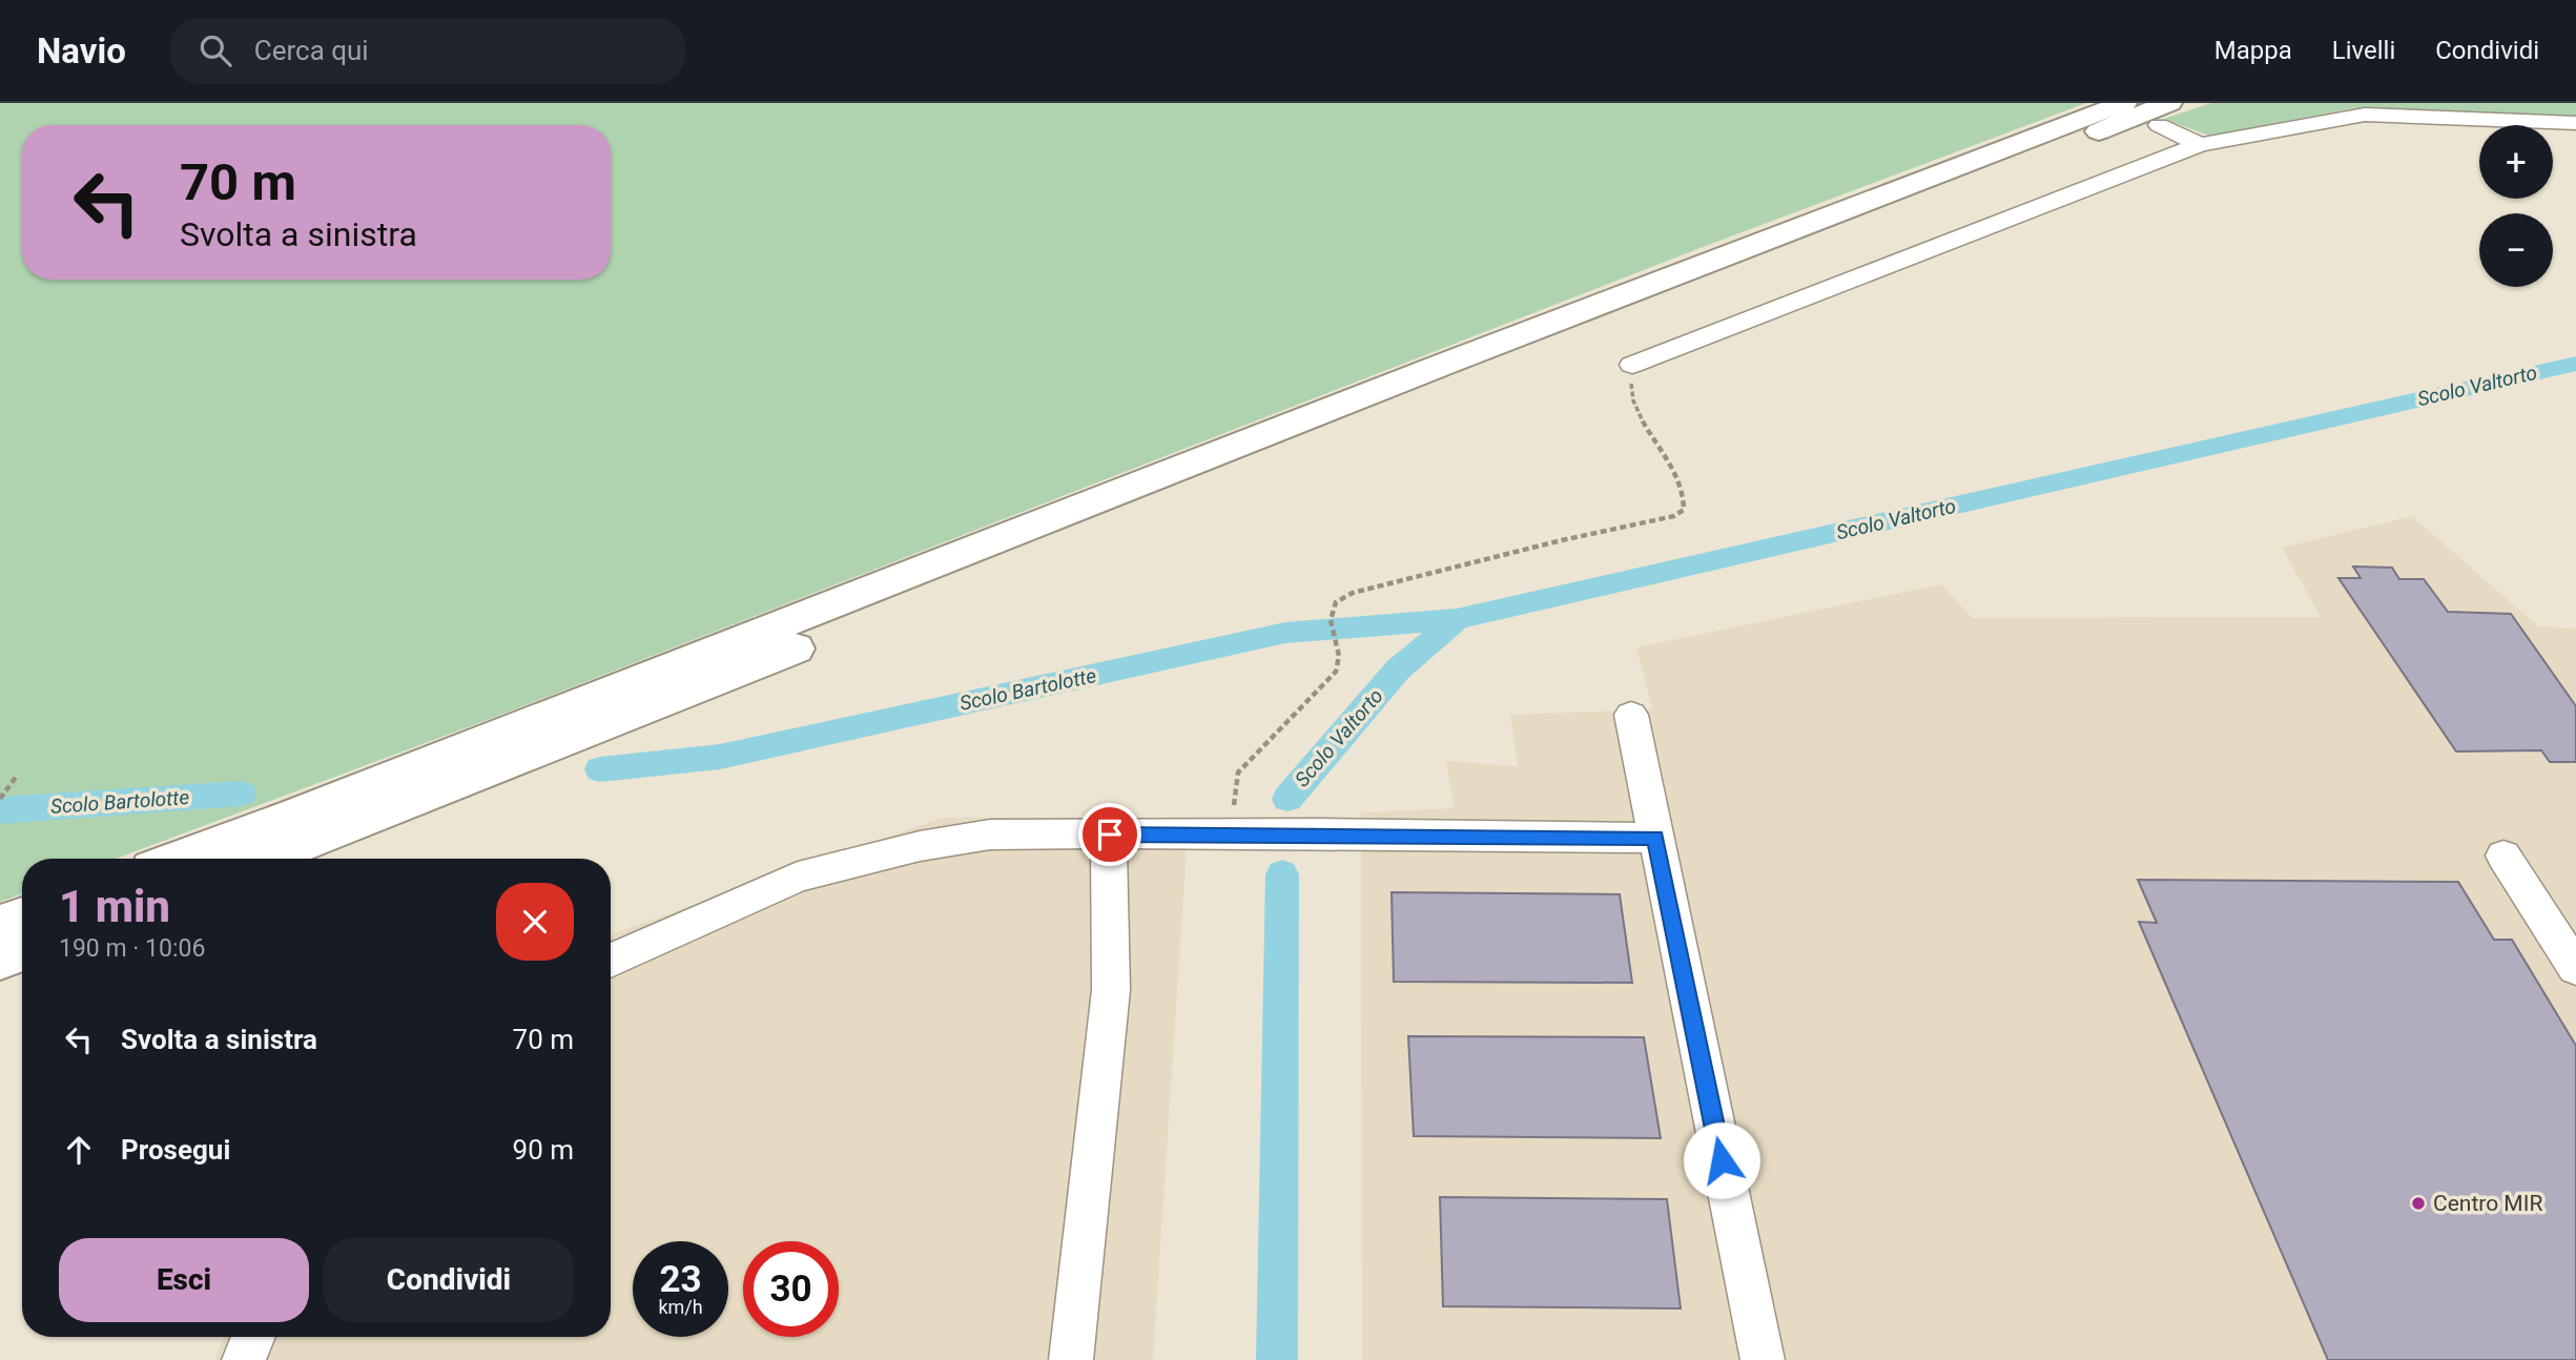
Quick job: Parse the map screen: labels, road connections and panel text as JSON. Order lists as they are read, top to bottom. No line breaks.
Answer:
{"water":["Scolo Valtorto","Scolo Bartolotte"],"places":["Centro MIR"],"page":{"header":"Navio","search":"Cerca qui","nav":["Mappa","Livelli","Condividi"],"map_buttons":["+","−"],"turn":["70 m","Svolta a sinistra"],"heading":["1 min","190 m · 10:06"],"list":[{"name":"Svolta a sinistra","value":"70 m"},{"name":"Prosegui","value":"90 m"}],"buttons":["Esci","Condividi"],"speed":"23 km/h","limit":"30"}}
